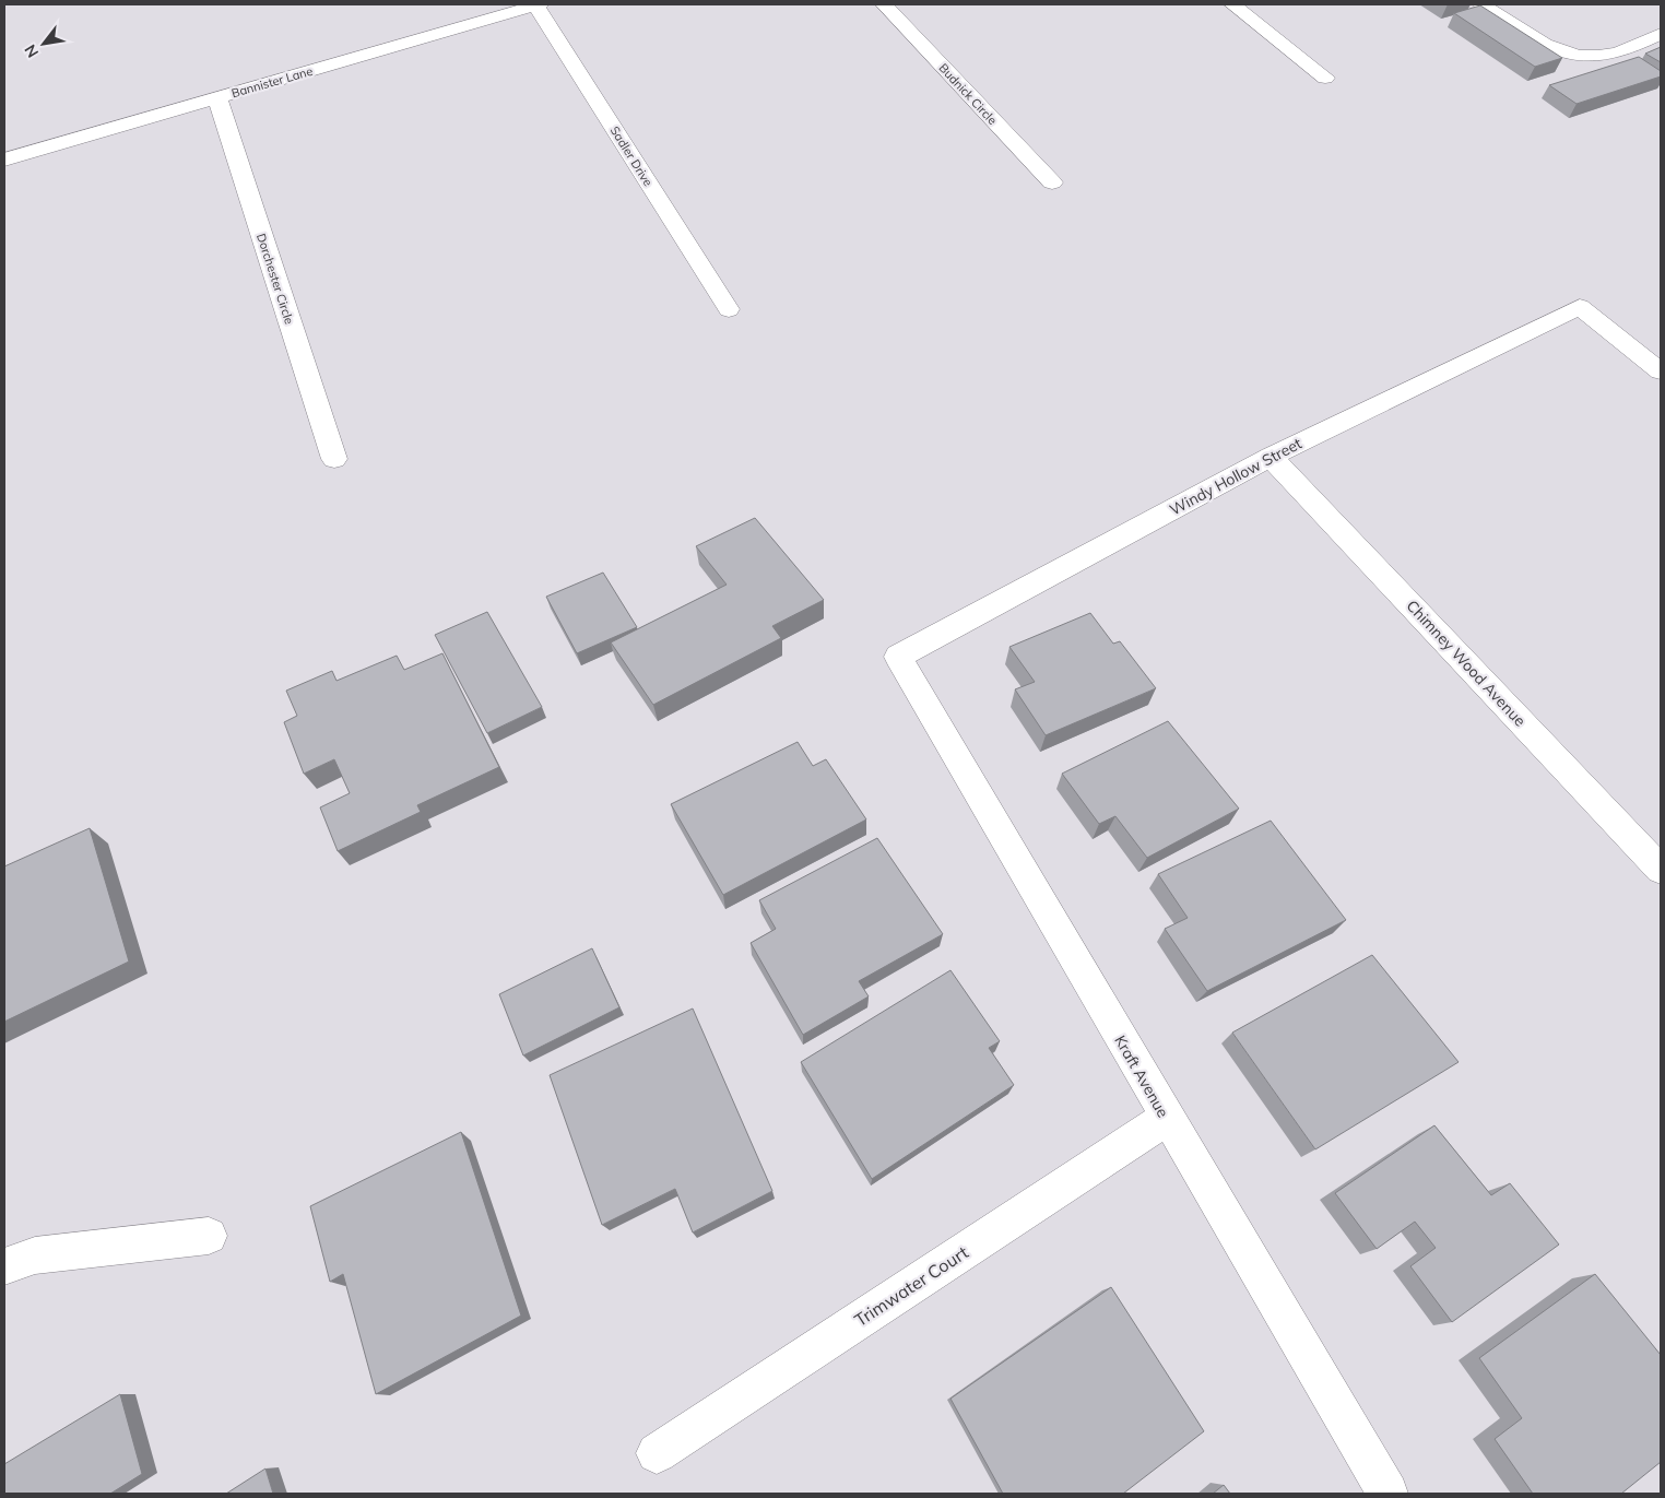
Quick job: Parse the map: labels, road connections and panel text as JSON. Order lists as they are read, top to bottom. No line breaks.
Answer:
{"streets":{"street":["Bannister Lane","Budnick Circle","Sadler Drive","Dorchester Circle","Windy Hollow Street","Chimney Wood Avenue","Kraft Avenue","Trimwater Court"]},"crossings":[["Bannister Lane","Sadler Drive"],["Bannister Lane","Dorchester Circle"],["Windy Hollow Street","Chimney Wood Avenue"],["Windy Hollow Street","Kraft Avenue"],["Kraft Avenue","Trimwater Court"]],"north":"bottom left"}
